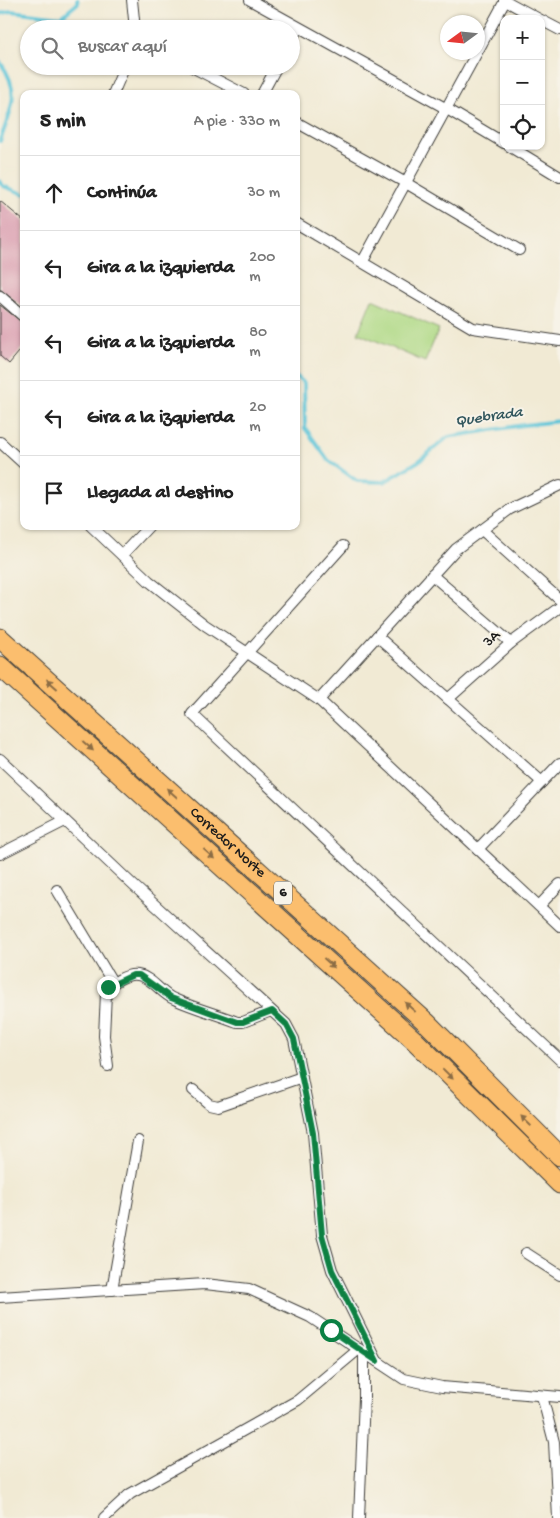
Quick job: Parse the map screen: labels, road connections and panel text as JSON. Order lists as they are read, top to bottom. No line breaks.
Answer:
{"streets":{"highway":["Corredor Norte","6"],"street":["3A"]},"water":["Quebrada"],"north":"left","page":{"map_buttons":["+","−"],"search":"Buscar aquí","heading":["5 min","A pie · 330 m"],"list":[["Continúa","30 m"],["Gira a la izquierda","200 m"],["Gira a la izquierda","80 m"],["Gira a la izquierda","20 m"],"Llegada al destino"]}}
